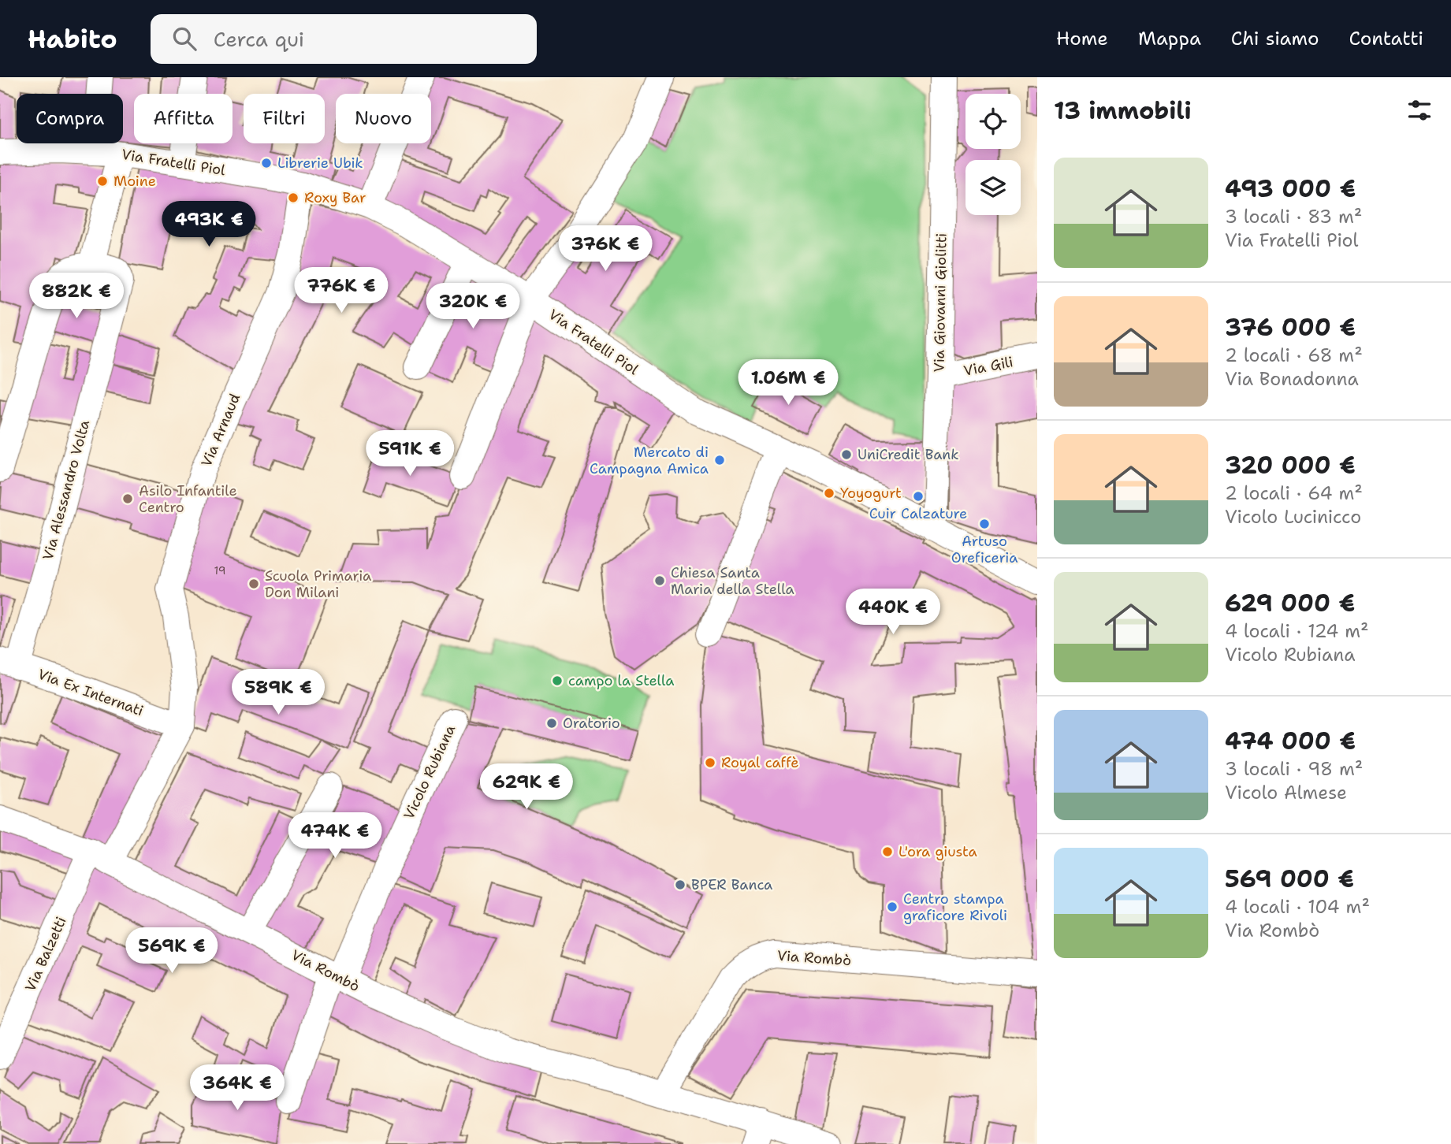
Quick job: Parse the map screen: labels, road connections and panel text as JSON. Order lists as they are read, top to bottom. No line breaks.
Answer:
{"streets":{"street":["Via Fratelli Piol","Via Giovanni Giolitti","Via Gili","Via Arnaud","Via Alessandro Volta","Via Ex Internati","Vicolo Rubiana","Via Balzetti","Via Rombò"]},"crossings":[["Via Fratelli Piol","Via Giovanni Giolitti"],["Via Fratelli Piol","Via Arnaud"],["Via Giovanni Giolitti","Via Gili"],["Via Arnaud","Via Ex Internati"],["Via Arnaud","Via Balzetti"],["Via Arnaud","Via Rombò"],["Via Alessandro Volta","Via Ex Internati"],["Vicolo Rubiana","Via Rombò"],["Via Balzetti","Via Rombò"]],"places":["Librerie Ubik","Moine","Roxy Bar","UniCredit Bank","Mercato di Campagna Amica","Yoyogurt","Cuir Calzature","Asilo Infantile Centro","Artuso Oreficeria","Chiesa Santa Maria della Stella","Scuola Primaria Don Milani","campo la Stella","Oratorio","Royal caffè","L'ora giusta","BPER Banca","Centro stampa graficore Rivoli"],"house_numbers":["19"],"page":{"header":"Habito","search":"Cerca qui","nav":["Home","Mappa","Chi siamo","Contatti"],"heading":"13 immobili","chip":["Compra","Affitta","Filtri","Nuovo"],"list":[{"name":"493 000 €","note":"3 locali · 83 m² · Via Fratelli Piol"},{"name":"376 000 €","note":"2 locali · 68 m² · Via Bonadonna"},{"name":"320 000 €","note":"2 locali · 64 m² · Vicolo Lucinicco"},{"name":"629 000 €","note":"4 locali · 124 m² · Vicolo Rubiana"},{"name":"474 000 €","note":"3 locali · 98 m² · Vicolo Almese"},{"name":"569 000 €","note":"4 locali · 104 m² · Via Rombò"}],"price":["493K €","376K €","776K €","882K €","320K €","1.06M €","591K €","440K €","589K €","629K €","474K €","569K €","364K €"]}}
